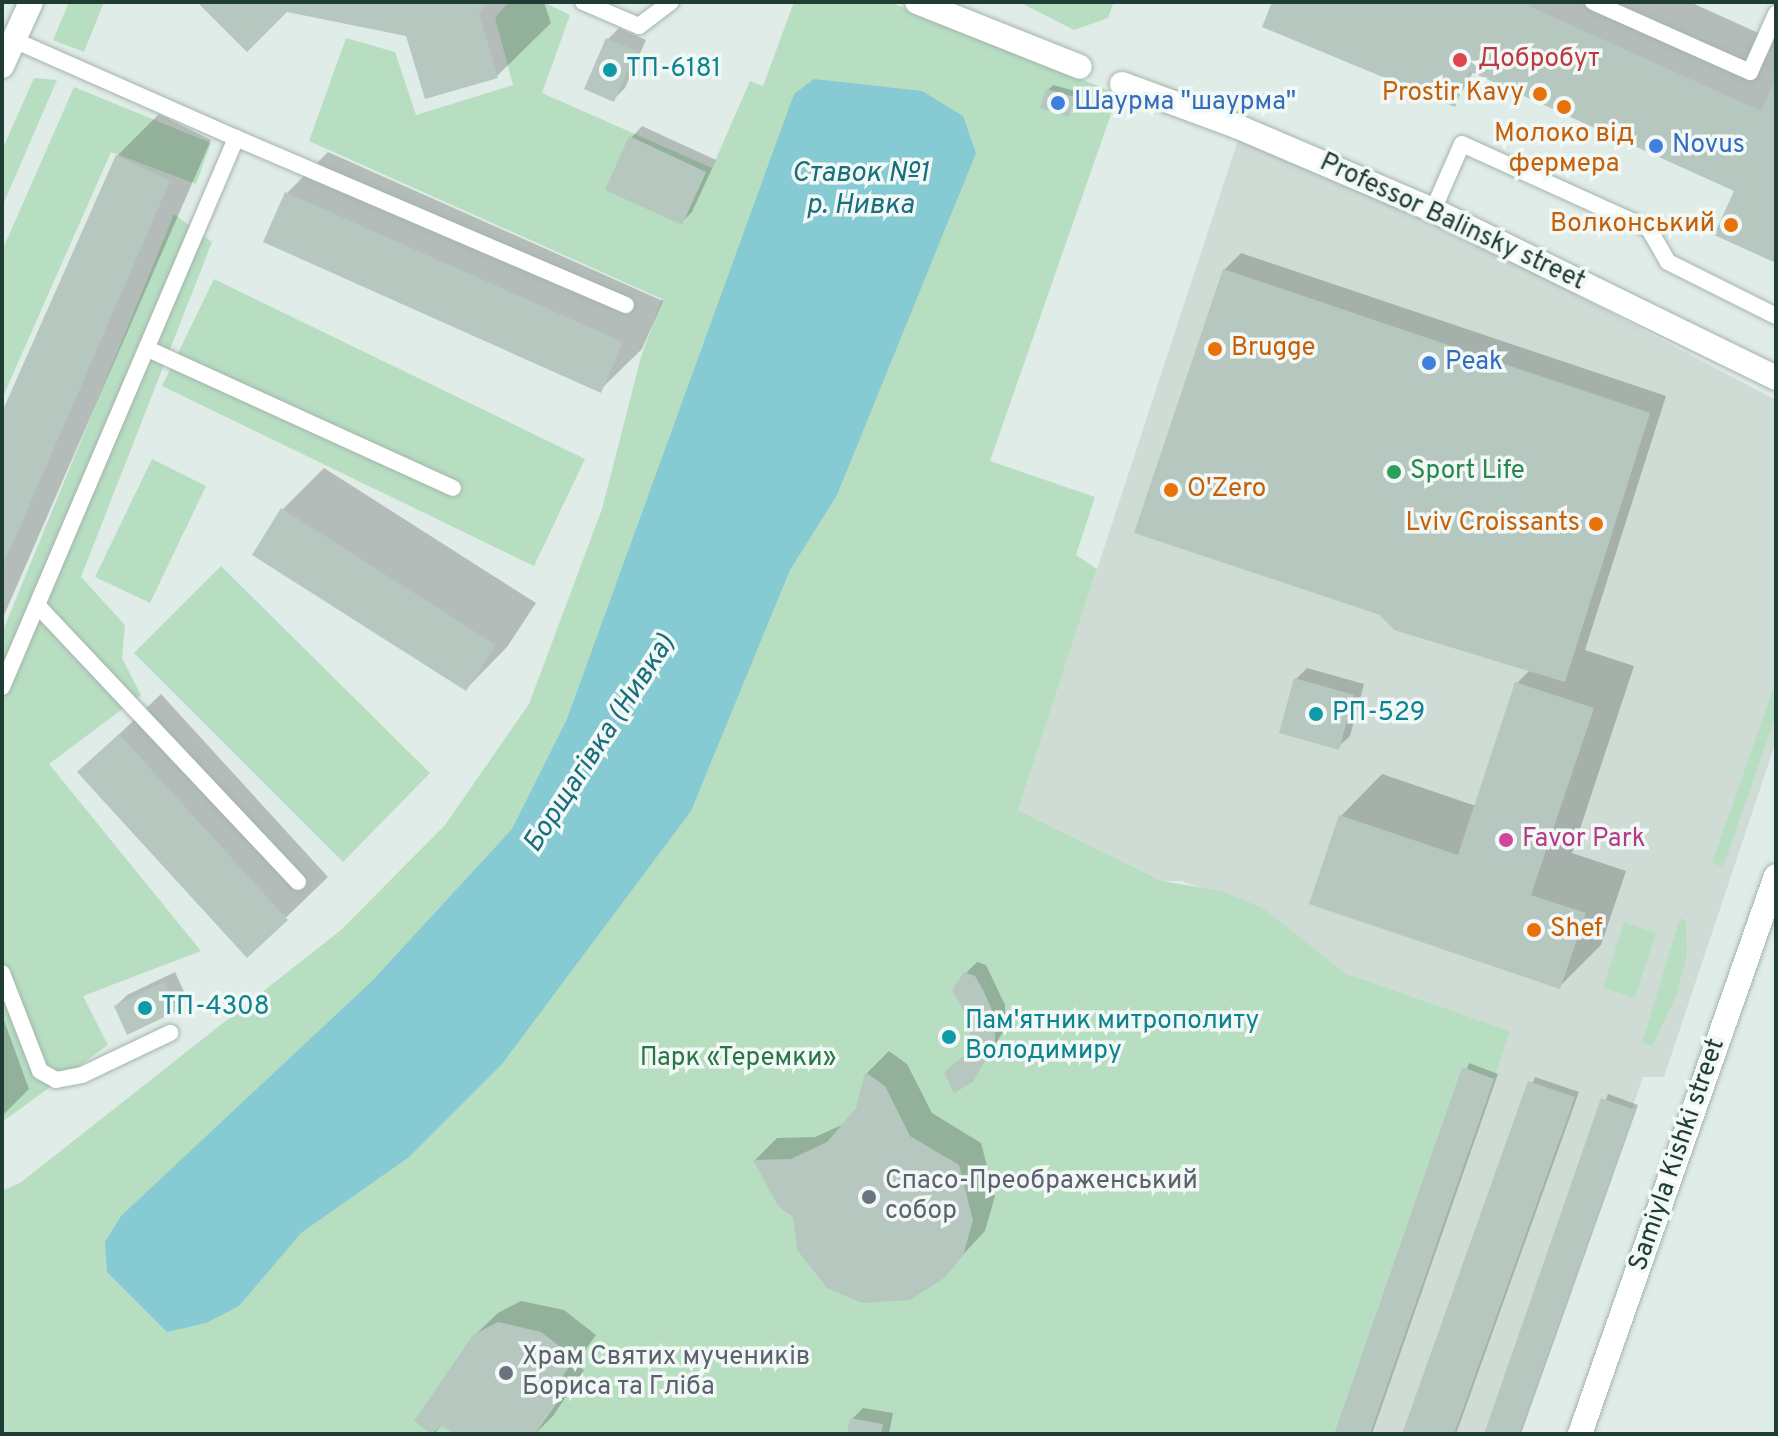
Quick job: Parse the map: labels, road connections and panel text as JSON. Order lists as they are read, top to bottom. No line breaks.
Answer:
{"streets":{"street":["Professor Balinsky street","Samiyla Kishki street"]},"water":["Ставок №1 р. Нивка","Борщагівка (Нивка)"],"parks":["Парк «Теремки»"],"places":["Добробут","ТП-6181","Prostir Kavy","Шаурма \"шаурма\"","Молоко від фермера","Novus","Волконський","Brugge","Peak","Sport Life","O'Zero","Lviv Croissants","РП-529","Favor Park","Shef","ТП-4308","Пам'ятник митрополиту Володимиру","Спасо-Преображенський собор","Храм Святих мучеників Бориса та Гліба"]}
